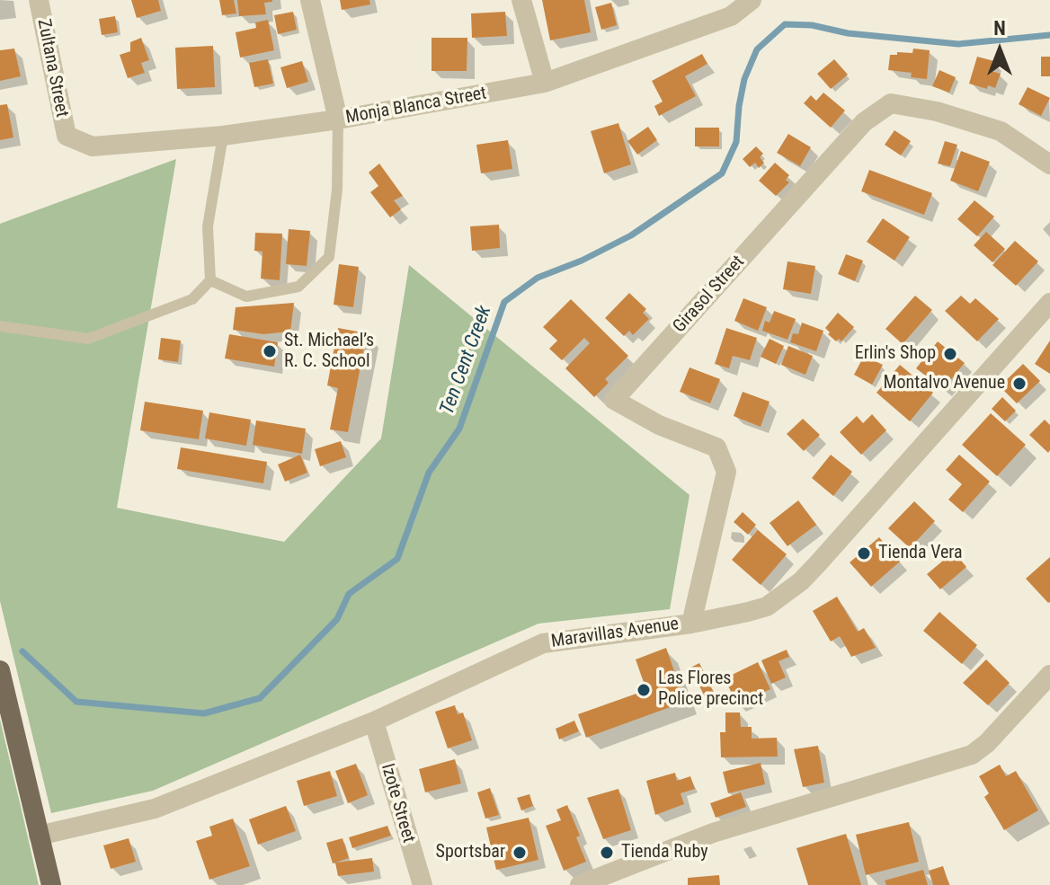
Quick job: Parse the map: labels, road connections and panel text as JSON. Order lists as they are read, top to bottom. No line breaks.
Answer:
{"streets":{"street":["Zultana Street","Monja Blanca Street","Girasol Street","Maravillas Avenue","Izote Street"]},"crossings":[["Zultana Street","Monja Blanca Street"],["Girasol Street","Maravillas Avenue"],["Maravillas Avenue","Izote Street"]],"water":["Ten Cent Creek"],"places":["St. Michael’s R. C. School","Erlin's Shop","Montalvo Avenue","Tienda Vera","Las Flores Police precinct","Sportsbar","Tienda Ruby"],"north":"top"}
